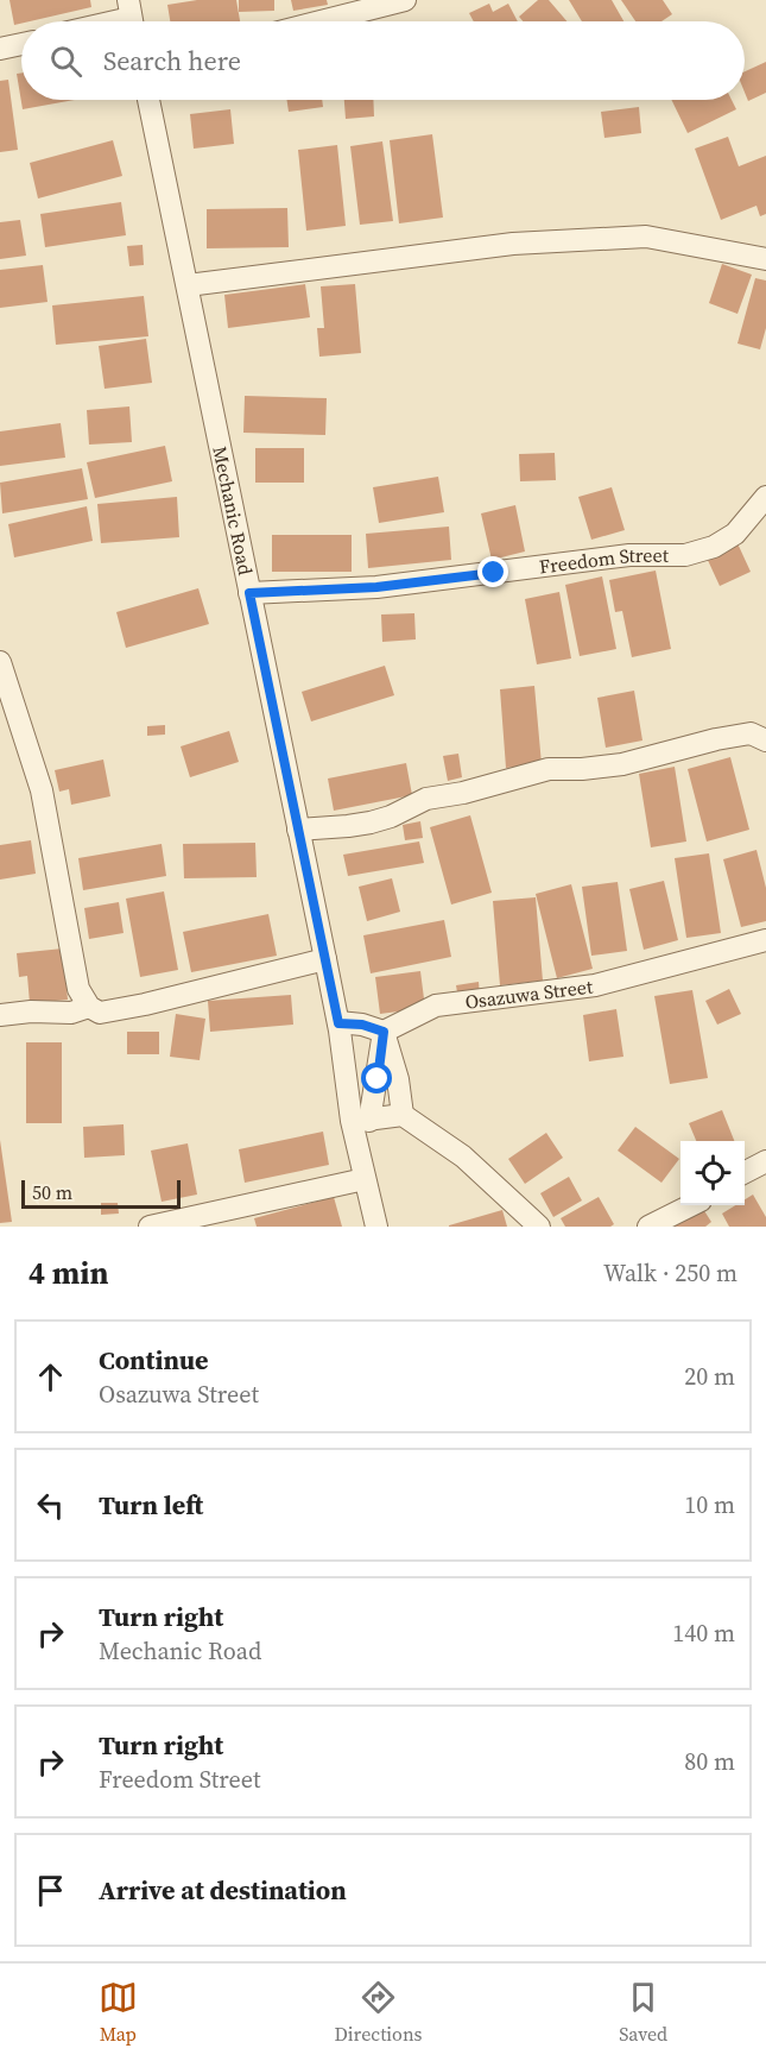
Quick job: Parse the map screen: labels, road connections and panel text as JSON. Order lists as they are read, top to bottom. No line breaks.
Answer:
{"streets":{"street":["Mechanic Road","Freedom Street","Osazuwa Street"]},"crossings":[["Mechanic Road","Freedom Street"]],"scale_bar":"50 m","page":{"search":"Search here","scale":"50 m","heading":["4 min","Walk · 250 m"],"list":[["Continue","Osazuwa Street","20 m"],["Turn left","10 m"],["Turn right","Mechanic Road","140 m"],["Turn right","Freedom Street","80 m"],"Arrive at destination"],"nav":["Map","Directions","Saved"]}}
